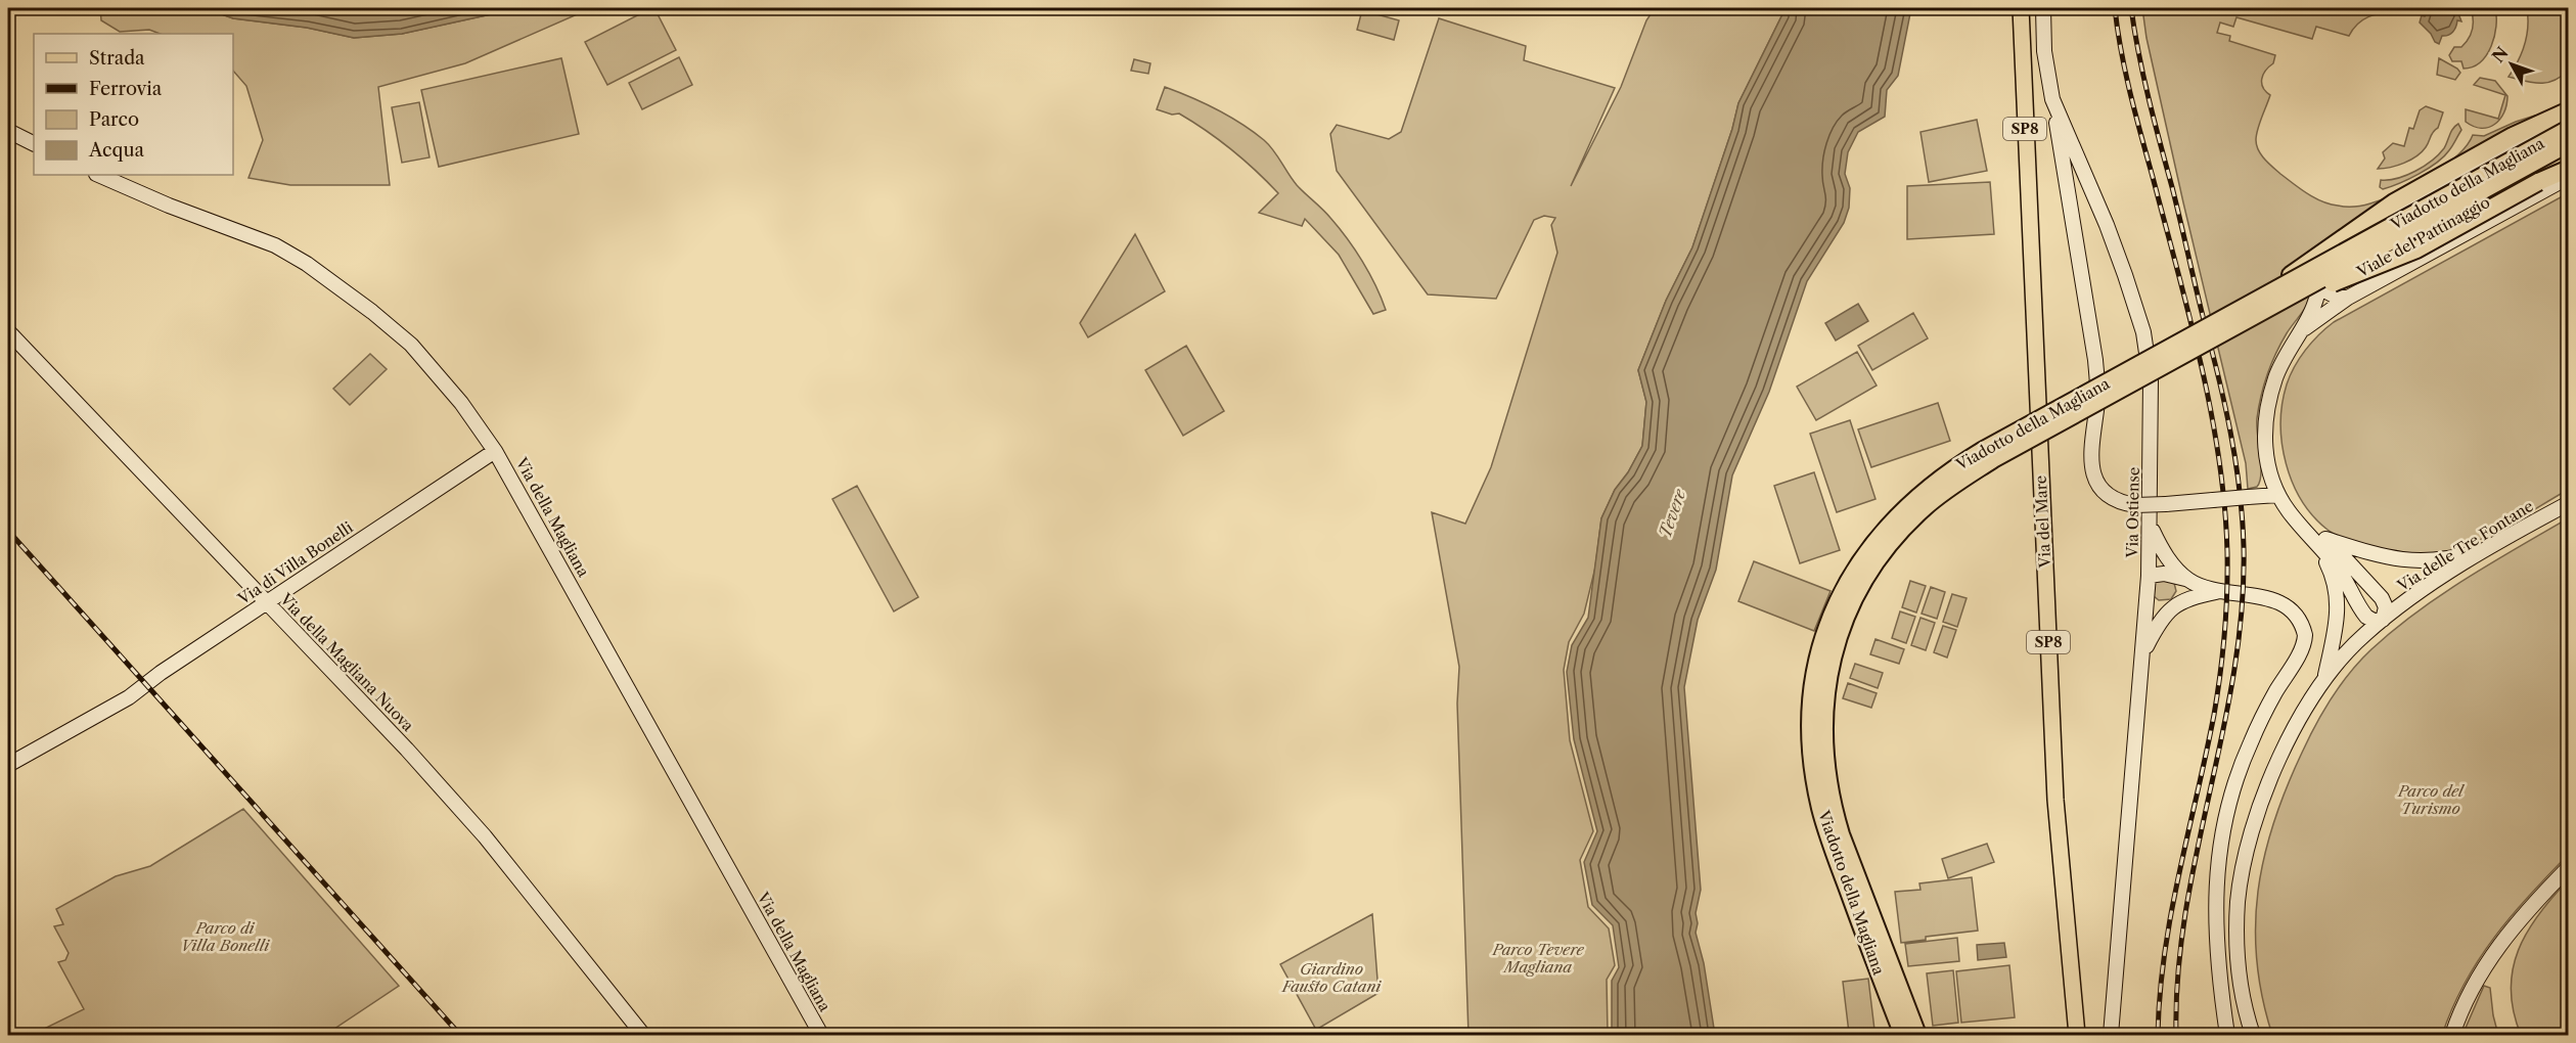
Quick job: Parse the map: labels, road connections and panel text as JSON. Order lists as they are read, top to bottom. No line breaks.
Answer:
{"streets":{"highway":["Viadotto della Magliana"],"main road":["SP8","Viale del Pattinaggio","Via Ostiense","Via della Magliana","Via del Mare","Via delle Tre Fontane","Via di Villa Bonelli","Via della Magliana Nuova"]},"crossings":[["Viale del Pattinaggio","Via delle Tre Fontane"],["Via della Magliana","Via di Villa Bonelli"],["Via di Villa Bonelli","Via della Magliana Nuova"]],"water":["Tevere"],"parks":["Parco del Turismo","Parco di Villa Bonelli","Parco Tevere Magliana","Giardino Fausto Catani"],"legend":["Strada","Ferrovia","Parco","Acqua"],"north":"top left"}
